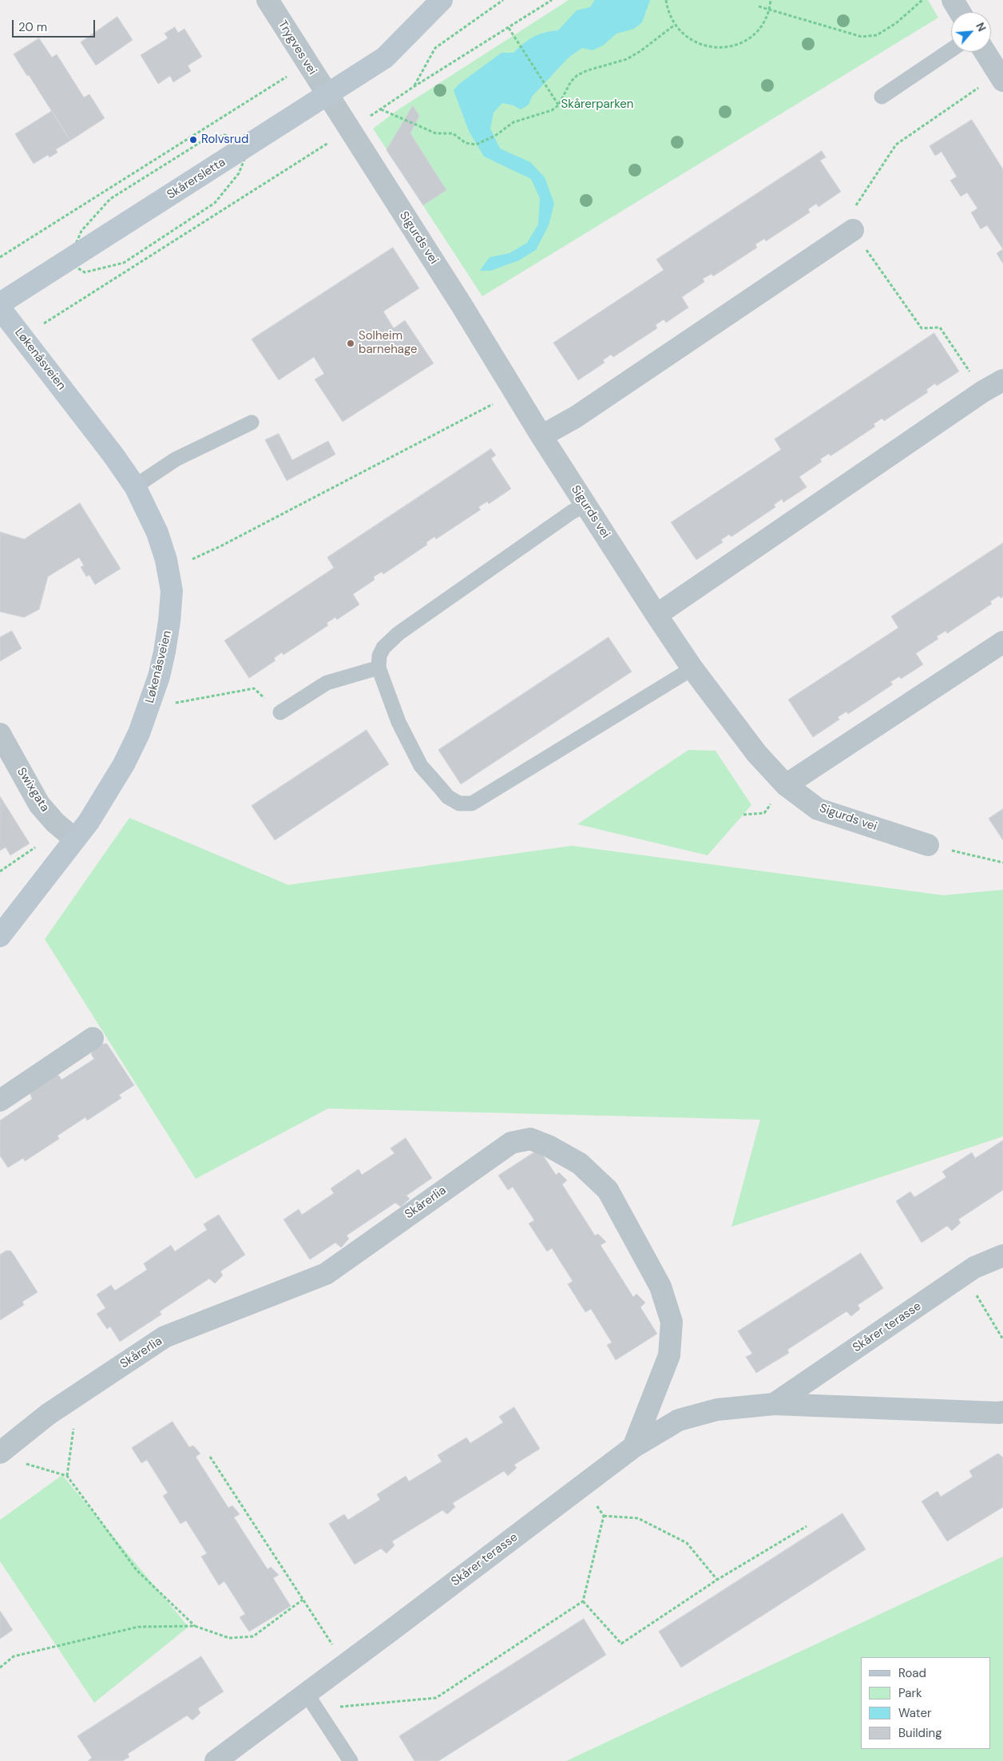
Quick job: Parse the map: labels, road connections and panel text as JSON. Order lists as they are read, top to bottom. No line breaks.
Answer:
{"streets":{"street":["Trygves vei","Skårersletta","Sigurds vei","Løkenåsveien","Swixgata","Skårerlia","Skårer terasse"]},"crossings":[["Trygves vei","Skårersletta"],["Trygves vei","Sigurds vei"],["Skårersletta","Sigurds vei"],["Løkenåsveien","Swixgata"],["Skårerlia","Skårer terasse"]],"parks":["Skårerparken"],"places":["Rolvsrud","Solheim barnehage"],"legend":["Road","Park","Water","Building"],"scale_bar":"20 m","north":"top right"}
